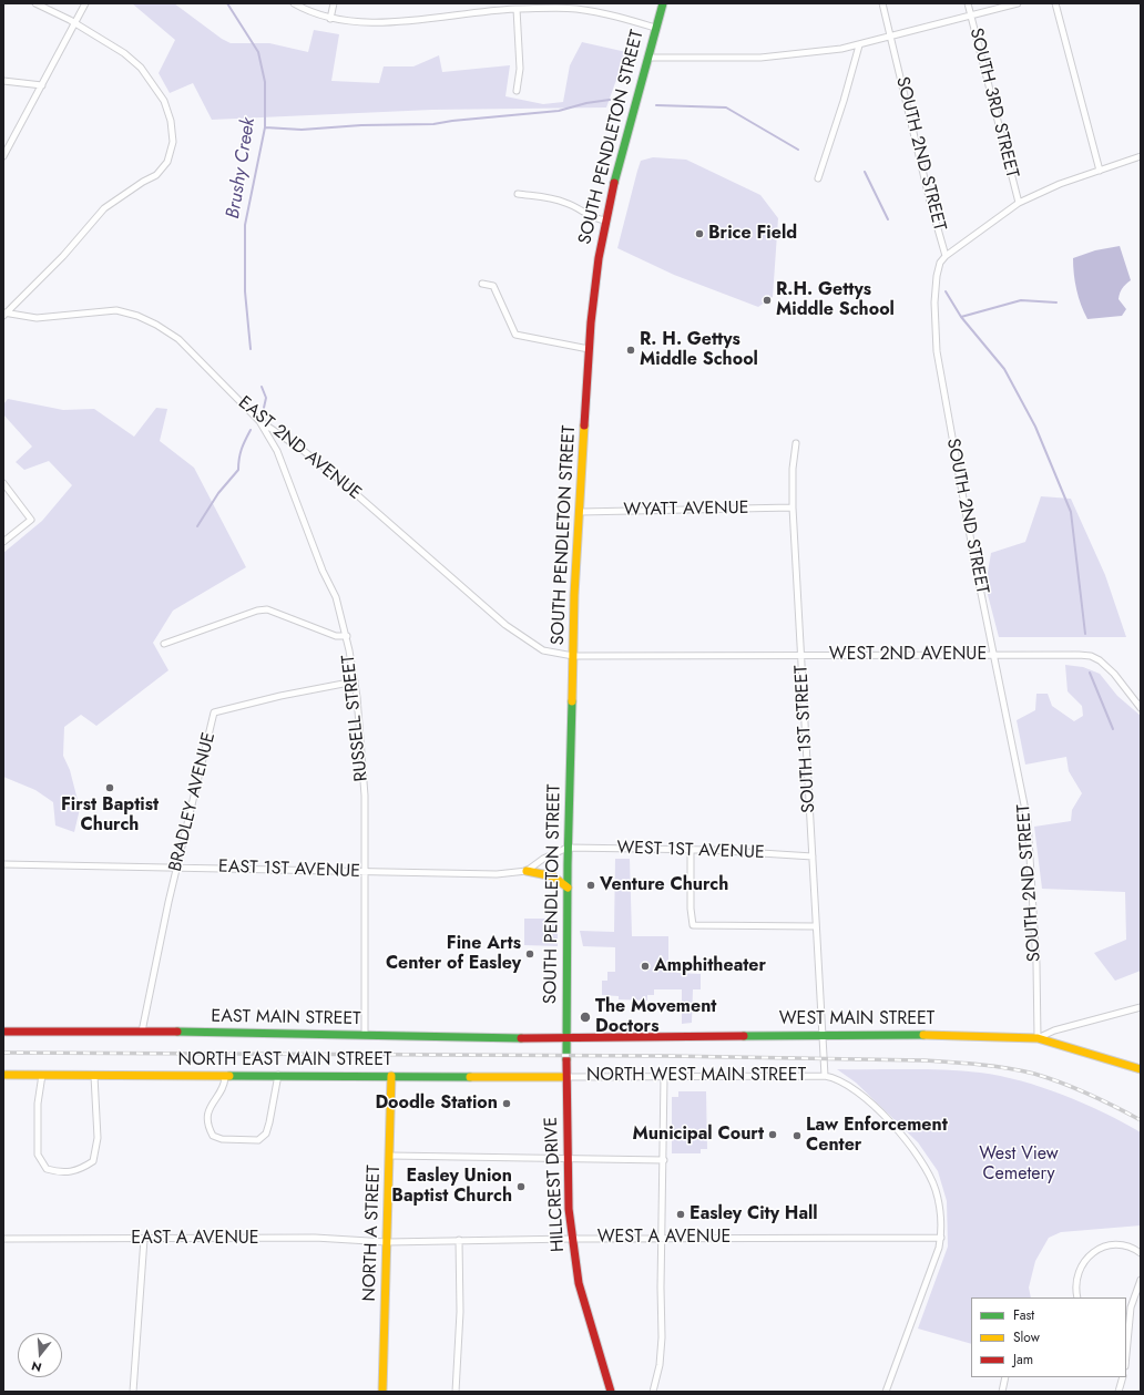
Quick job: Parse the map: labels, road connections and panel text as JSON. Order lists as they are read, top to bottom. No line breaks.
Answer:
{"streets":{"main road":["SOUTH PENDLETON STREET","EAST MAIN STREET","WEST MAIN STREET","NORTH EAST MAIN STREET","HILLCREST DRIVE","NORTH A STREET"],"street":["SOUTH 3RD STREET","SOUTH 2ND STREET","EAST 2ND AVENUE","WYATT AVENUE","WEST 2ND AVENUE","RUSSELL STREET","SOUTH 1ST STREET","BRADLEY AVENUE","WEST 1ST AVENUE","EAST 1ST AVENUE","NORTH WEST MAIN STREET","WEST A AVENUE","EAST A AVENUE"]},"crossings":[["SOUTH PENDLETON STREET","EAST 2ND AVENUE"],["SOUTH PENDLETON STREET","WYATT AVENUE"],["SOUTH PENDLETON STREET","WEST 2ND AVENUE"],["SOUTH PENDLETON STREET","WEST 1ST AVENUE"],["SOUTH PENDLETON STREET","EAST 1ST AVENUE"],["SOUTH PENDLETON STREET","EAST MAIN STREET"],["SOUTH PENDLETON STREET","WEST MAIN STREET"],["SOUTH PENDLETON STREET","NORTH EAST MAIN STREET"],["SOUTH PENDLETON STREET","NORTH WEST MAIN STREET"],["SOUTH PENDLETON STREET","HILLCREST DRIVE"],["SOUTH 2ND STREET","WEST 2ND AVENUE"],["SOUTH 2ND STREET","WEST MAIN STREET"],["EAST 2ND AVENUE","WEST 2ND AVENUE"],["EAST 2ND AVENUE","RUSSELL STREET"],["WYATT AVENUE","SOUTH 1ST STREET"],["WEST 2ND AVENUE","SOUTH 1ST STREET"],["RUSSELL STREET","BRADLEY AVENUE"],["RUSSELL STREET","EAST 1ST AVENUE"],["RUSSELL STREET","EAST MAIN STREET"],["SOUTH 1ST STREET","WEST 1ST AVENUE"],["SOUTH 1ST STREET","WEST MAIN STREET"],["SOUTH 1ST STREET","NORTH WEST MAIN STREET"],["BRADLEY AVENUE","EAST 1ST AVENUE"],["BRADLEY AVENUE","EAST MAIN STREET"],["WEST 1ST AVENUE","EAST 1ST AVENUE"],["EAST MAIN STREET","WEST MAIN STREET"],["NORTH EAST MAIN STREET","NORTH WEST MAIN STREET"],["NORTH EAST MAIN STREET","HILLCREST DRIVE"],["NORTH EAST MAIN STREET","NORTH A STREET"],["NORTH WEST MAIN STREET","HILLCREST DRIVE"],["NORTH WEST MAIN STREET","WEST A AVENUE"],["HILLCREST DRIVE","WEST A AVENUE"],["NORTH A STREET","WEST A AVENUE"],["NORTH A STREET","EAST A AVENUE"],["WEST A AVENUE","EAST A AVENUE"]],"water":["Brushy Creek"],"parks":["West View Cemetery"],"places":["Brice Field","R.H. Gettys Middle School","R. H. Gettys Middle School","First Baptist Church","Venture Church","Fine Arts Center of Easley","Amphitheater","The Movement Doctors","Doodle Station","Municipal Court","Law Enforcement Center","Easley Union Baptist Church","Easley City Hall"],"legend":["Fast","Slow","Jam"],"north":"bottom"}
